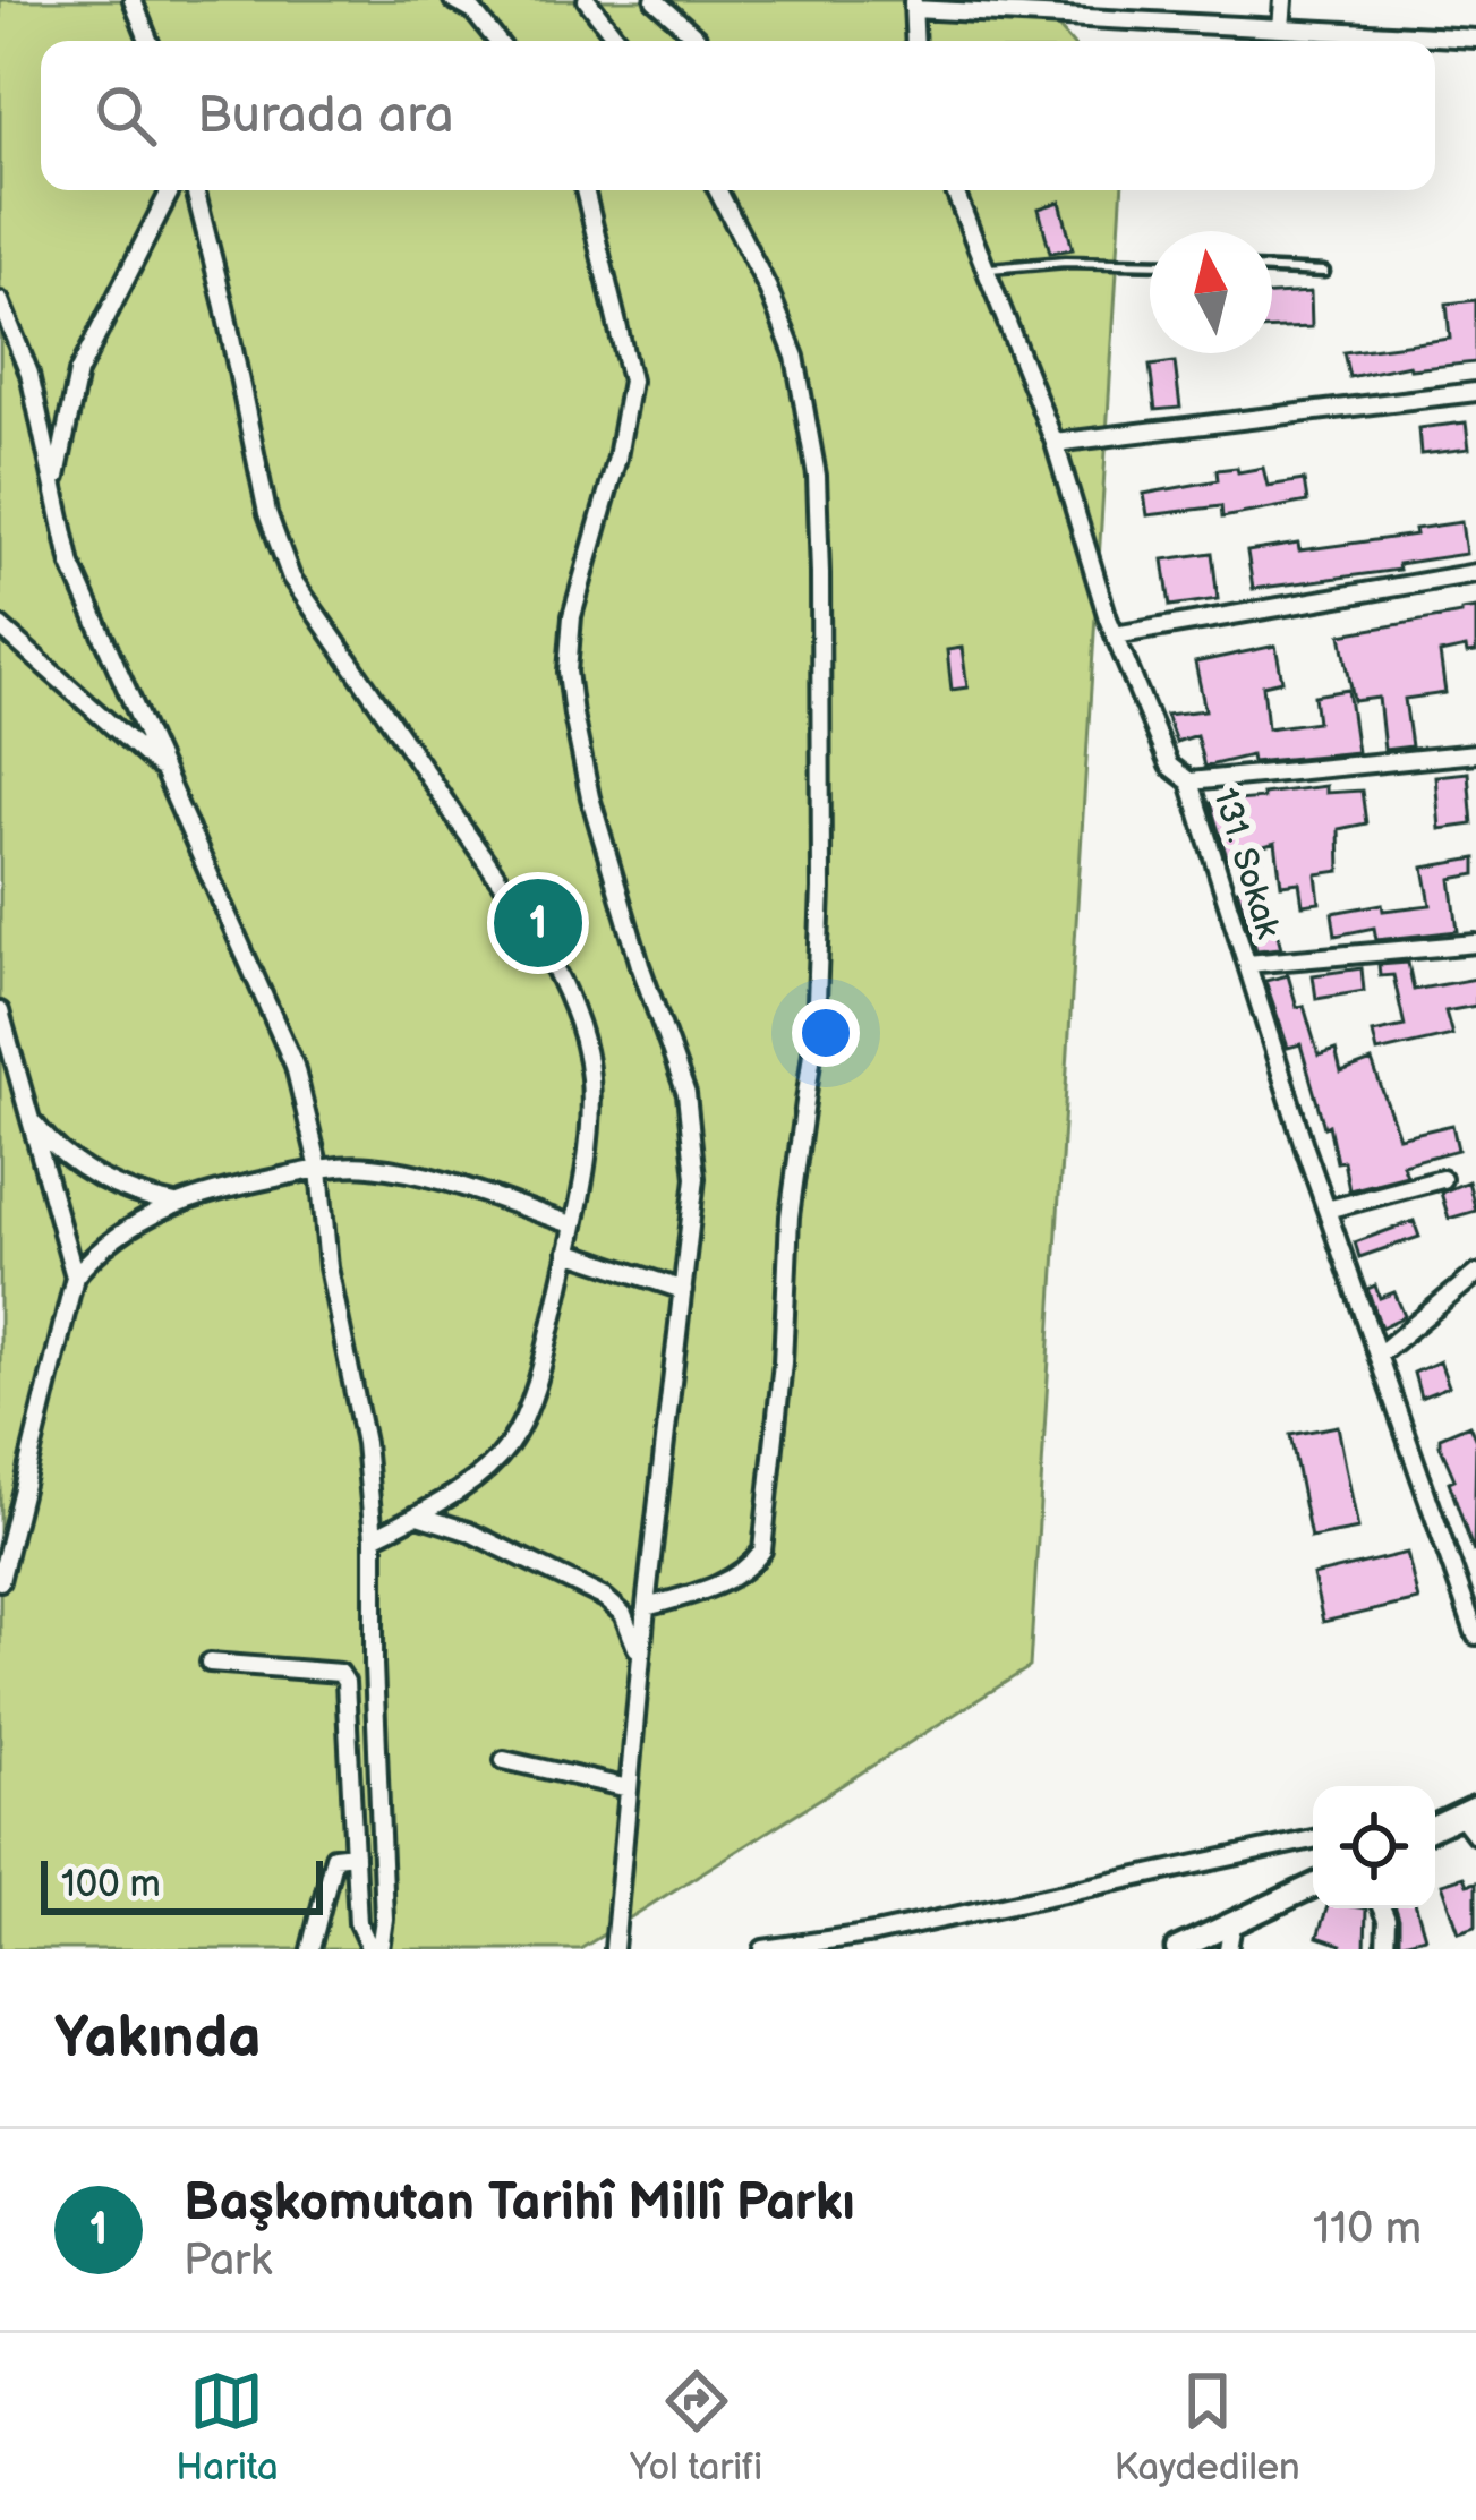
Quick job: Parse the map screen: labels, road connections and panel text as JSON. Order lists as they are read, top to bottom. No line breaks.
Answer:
{"streets":{"street":["131. Sokak"]},"scale_bar":"100 m","north":"top","page":{"search":"Burada ara","pins":"1","scale":"100 m","heading":"Yakında","list":[{"mark":"1","name":"Başkomutan Tarihî Millî Parkı","note":"Park","value":"110 m"}],"nav":["Harita","Yol tarifi","Kaydedilen"]}}
